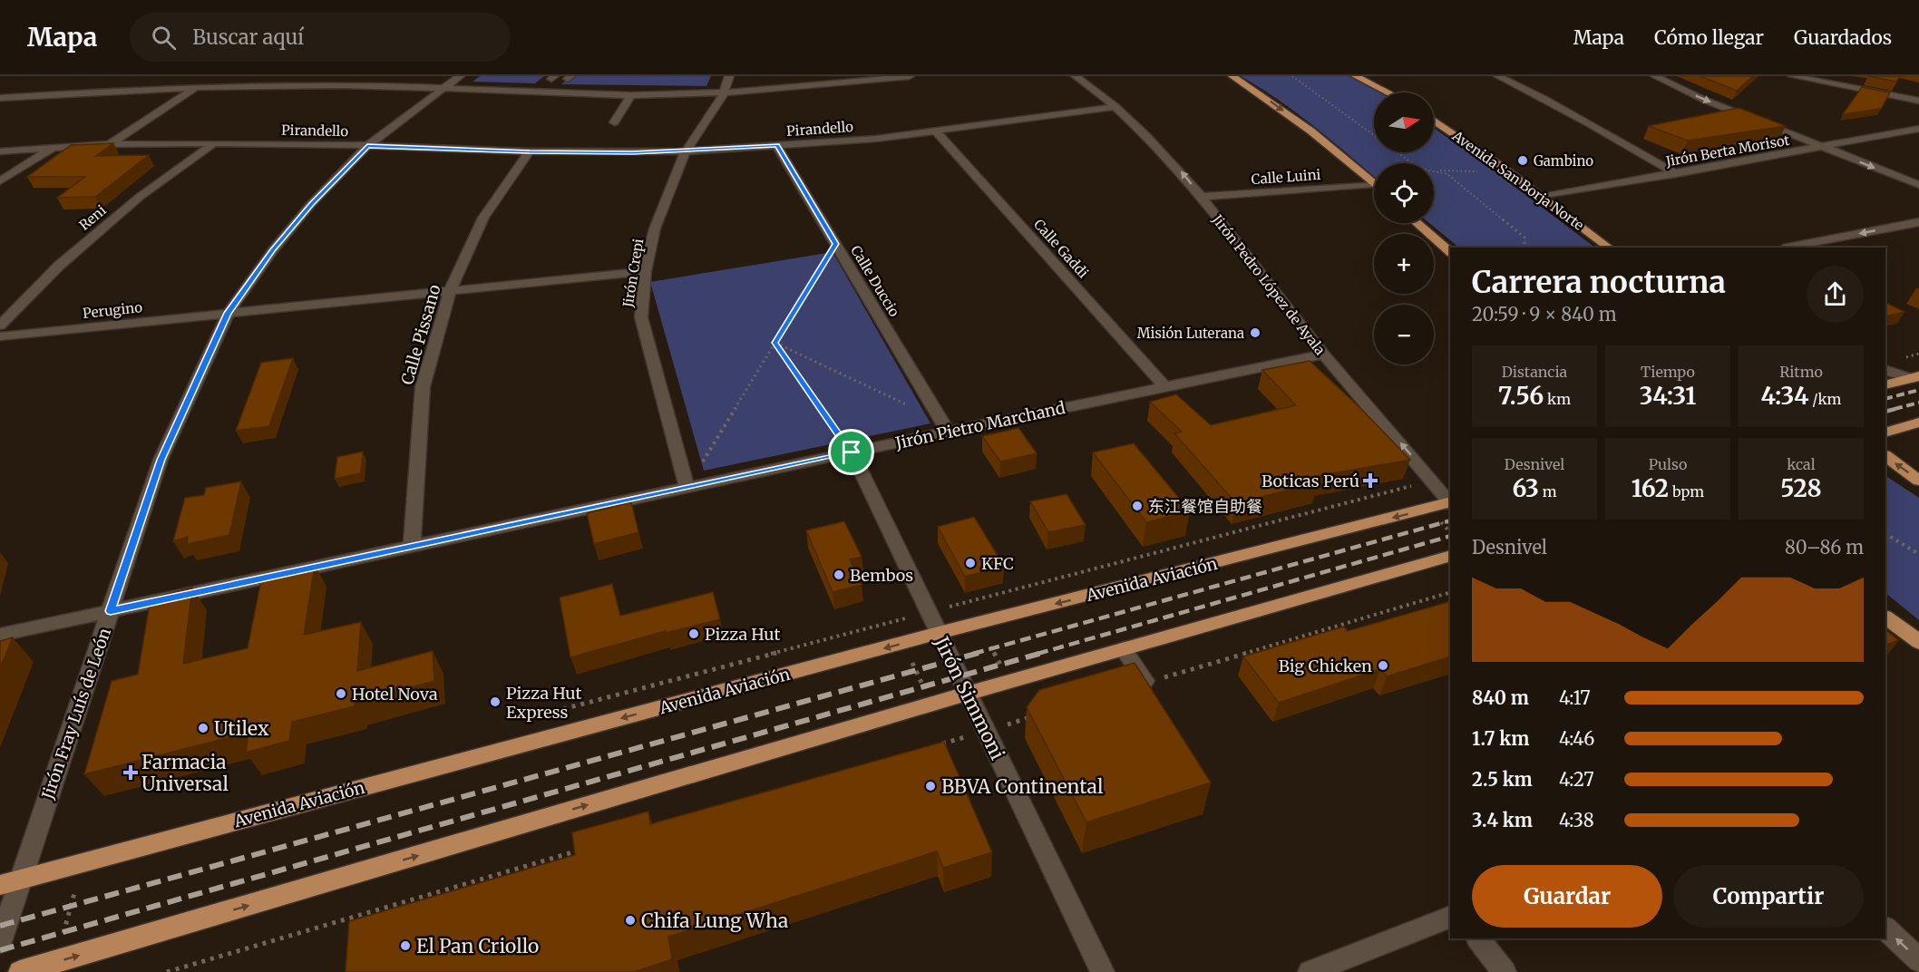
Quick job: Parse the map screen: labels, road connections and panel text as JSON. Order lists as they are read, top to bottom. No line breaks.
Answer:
{"streets":{"main road":["Avenida San Borja Norte","Avenida Aviación"],"street":["Pirandello","Jirón Berta Morisot","Calle Luini","Reni","Calle Gaddi","Jirón Crepi","Calle Duccio","Jirón Pedro López de Ayala","Perugino","Calle Pissano","Jirón Pietro Marchand","Jirón Simmoni","Jirón Fray Luís de León"]},"crossings":[["Pirandello","Reni"],["Pirandello","Calle Gaddi"],["Pirandello","Jirón Crepi"],["Pirandello","Calle Duccio"],["Pirandello","Jirón Pedro López de Ayala"],["Pirandello","Calle Pissano"],["Pirandello","Jirón Fray Luís de León"],["Jirón Berta Morisot","Avenida San Borja Norte"],["Calle Luini","Jirón Pedro López de Ayala"],["Calle Gaddi","Jirón Pietro Marchand"],["Jirón Crepi","Perugino"],["Jirón Crepi","Jirón Pietro Marchand"],["Calle Duccio","Jirón Pietro Marchand"],["Jirón Pedro López de Ayala","Jirón Pietro Marchand"],["Perugino","Calle Pissano"],["Perugino","Jirón Fray Luís de León"],["Calle Pissano","Jirón Pietro Marchand"],["Jirón Pietro Marchand","Jirón Simmoni"],["Jirón Pietro Marchand","Jirón Fray Luís de León"],["Avenida Aviación","Jirón Simmoni"],["Avenida Aviación","Jirón Fray Luís de León"]],"one_way":["Jirón Pedro López de Ayala"],"places":{"other":["Gambino","Misión Luterana","东江餐馆自助餐","KFC","Bembos","Pizza Hut","Big Chicken","Hotel Nova","Pizza Hut Express","Utilex","BBVA Continental","Chifa Lung Wha","El Pan Criollo"],"health":["Boticas Perú","Farmacia Universal"]},"north":"right","page":{"header":"Mapa","search":"Buscar aquí","nav":["Mapa","Cómo llegar","Guardados"],"map_buttons":["+","−"],"heading":["Carrera nocturna","20:59 · 9 × 840 m"],"stats":[["Distancia","7.56 km"],["Tiempo","34:31"],["Ritmo","4:34 /km"],["Desnivel","63 m"],["Pulso","162 bpm"],["kcal","528"]],"chart":["Desnivel","80–86 m"],"list":[{"name":"840 m","note":"4:17"},{"name":"1.7 km","note":"4:46"},{"name":"2.5 km","note":"4:27"},{"name":"3.4 km","note":"4:38"}],"buttons":["Guardar","Compartir"]}}
